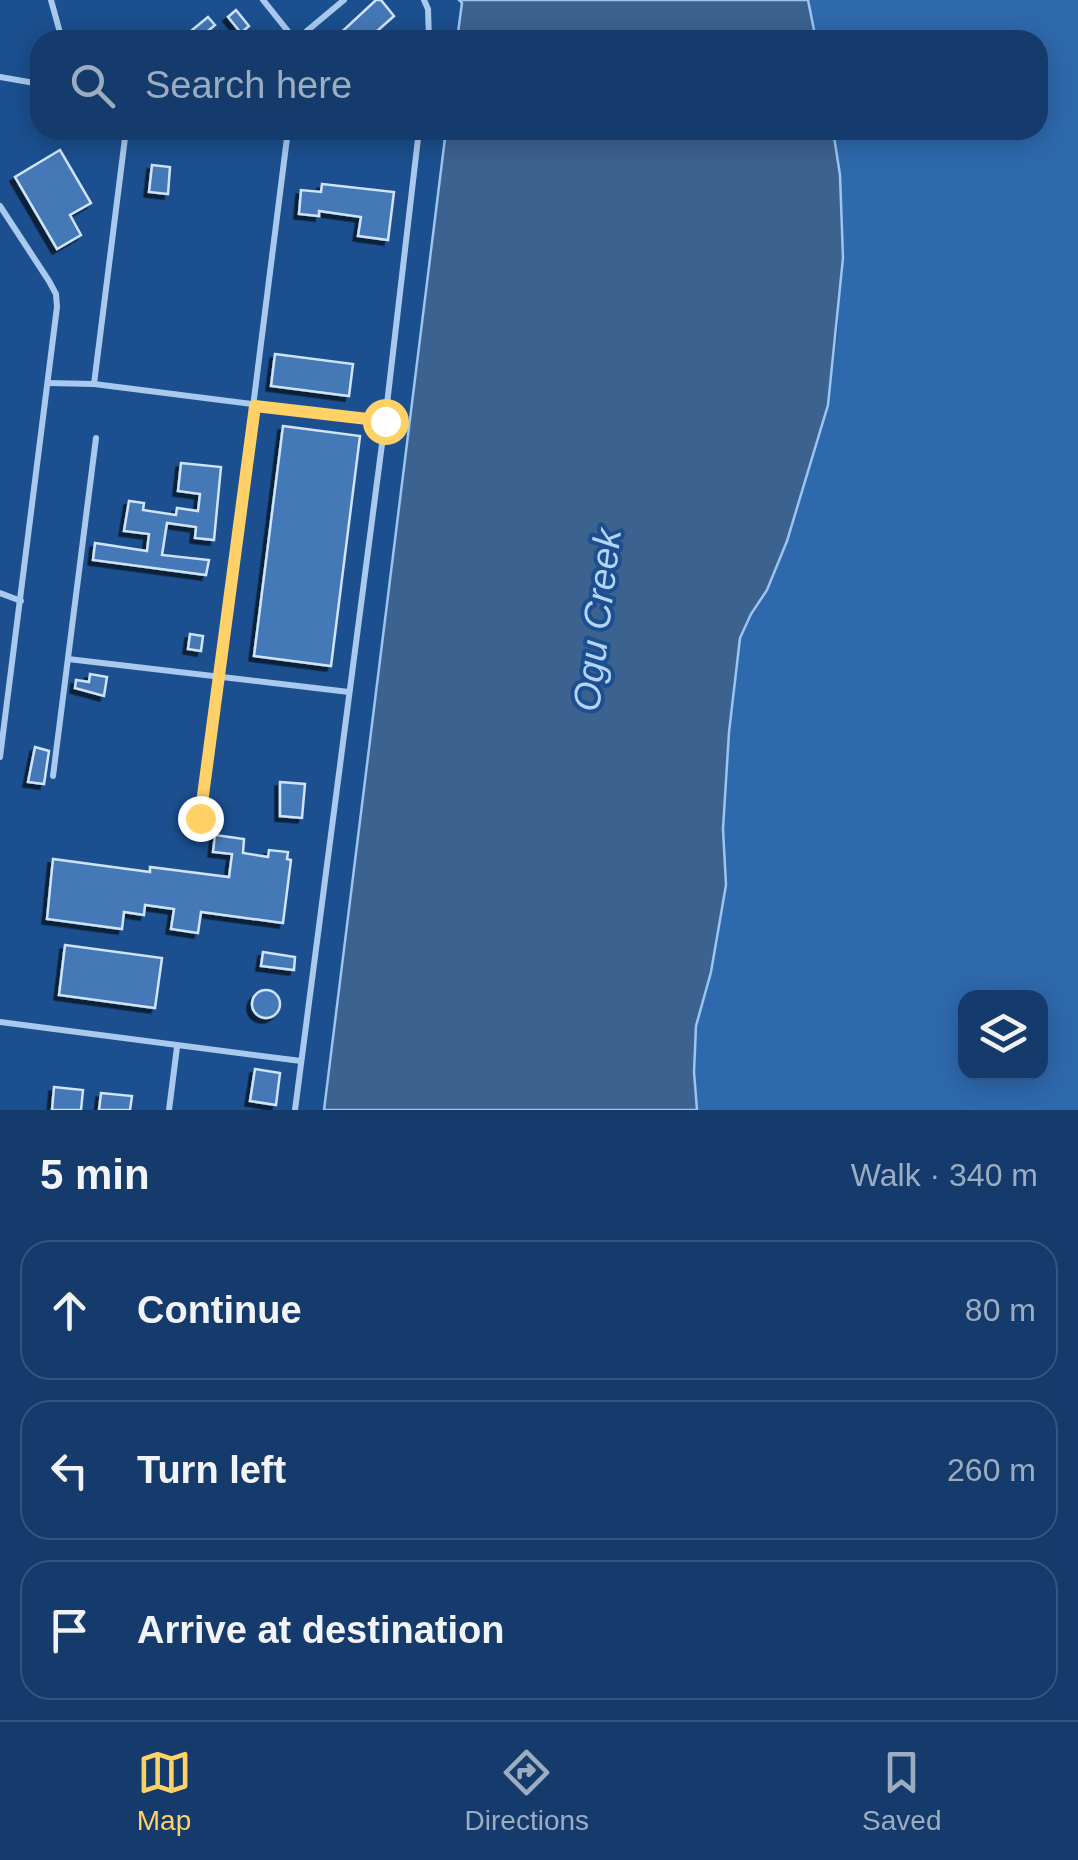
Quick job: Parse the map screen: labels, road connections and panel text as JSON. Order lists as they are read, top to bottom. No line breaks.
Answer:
{"water":["Ogu Creek"],"page":{"search":"Search here","heading":["5 min","Walk · 340 m"],"list":[["Continue","80 m"],["Turn left","260 m"],"Arrive at destination"],"nav":["Map","Directions","Saved"]}}
